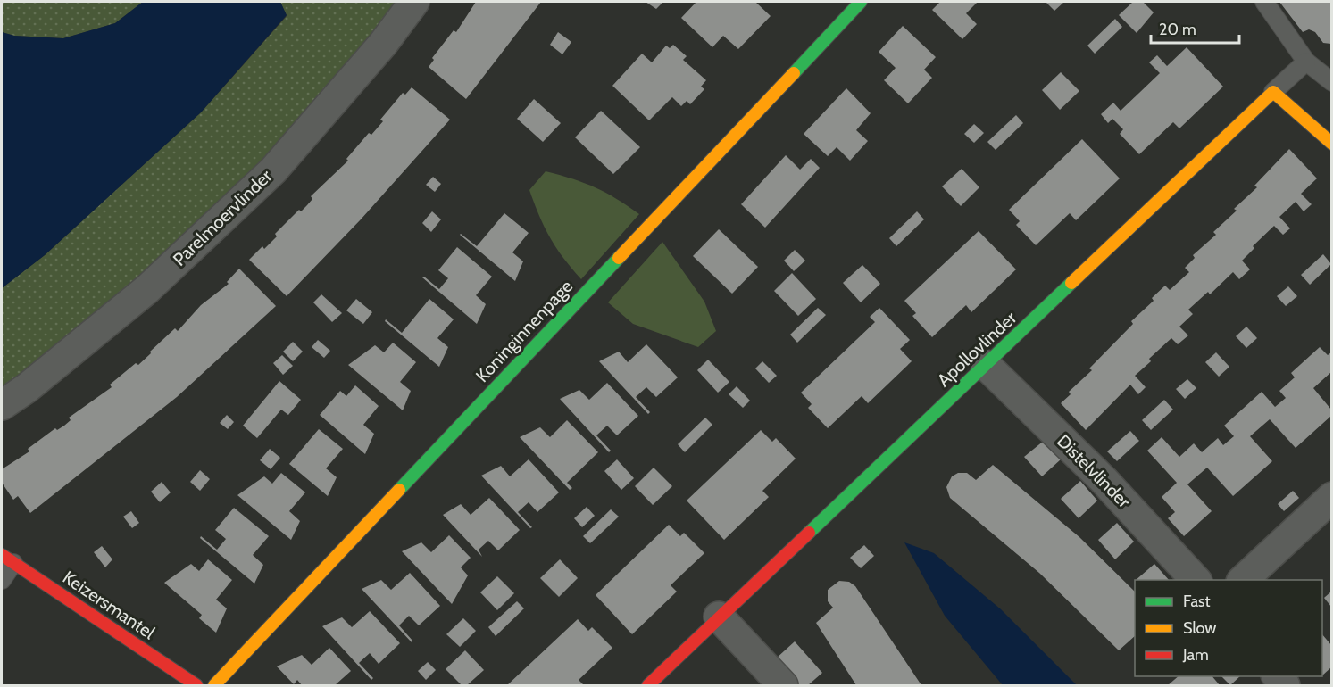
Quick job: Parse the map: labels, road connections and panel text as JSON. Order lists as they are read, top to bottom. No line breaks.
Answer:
{"streets":{"street":["Parelmoervlinder","Koninginnenpage","Apollovlinder","Distelvlinder","Keizersmantel"]},"crossings":[["Apollovlinder","Distelvlinder"]],"legend":["Fast","Slow","Jam"],"scale_bar":"20 m"}
